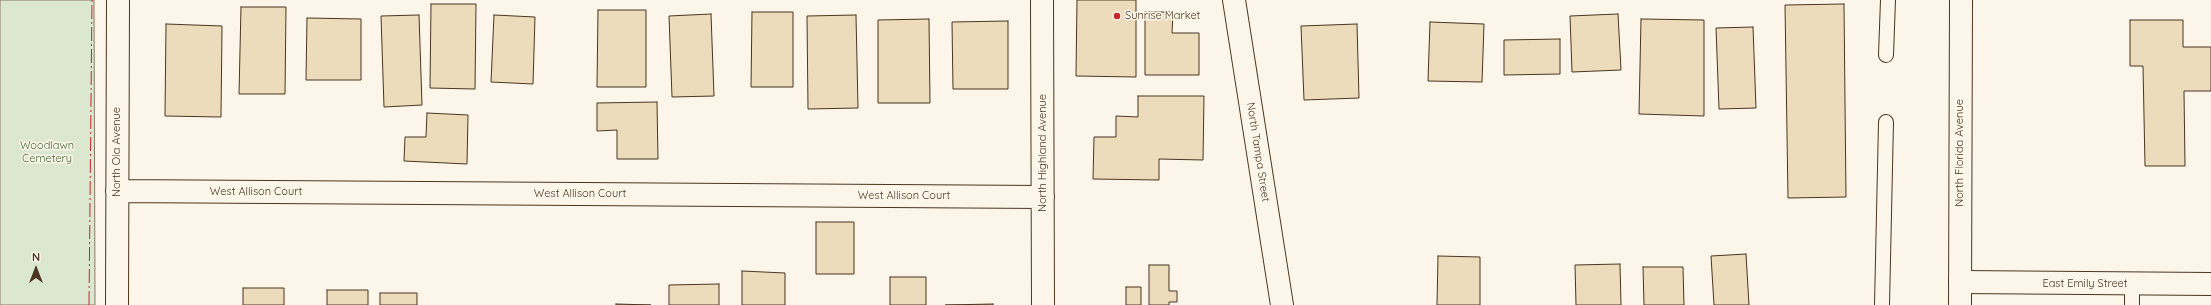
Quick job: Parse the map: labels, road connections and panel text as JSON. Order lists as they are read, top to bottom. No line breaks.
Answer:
{"streets":{"street":["North Ola Avenue","North Tampa Street","North Highland Avenue","North Florida Avenue","West Allison Court","East Emily Street"]},"crossings":[["North Ola Avenue","West Allison Court"],["North Highland Avenue","West Allison Court"],["North Florida Avenue","East Emily Street"]],"parks":["Woodlawn Cemetery"],"places":["Sunrise Market"],"north":"top"}
